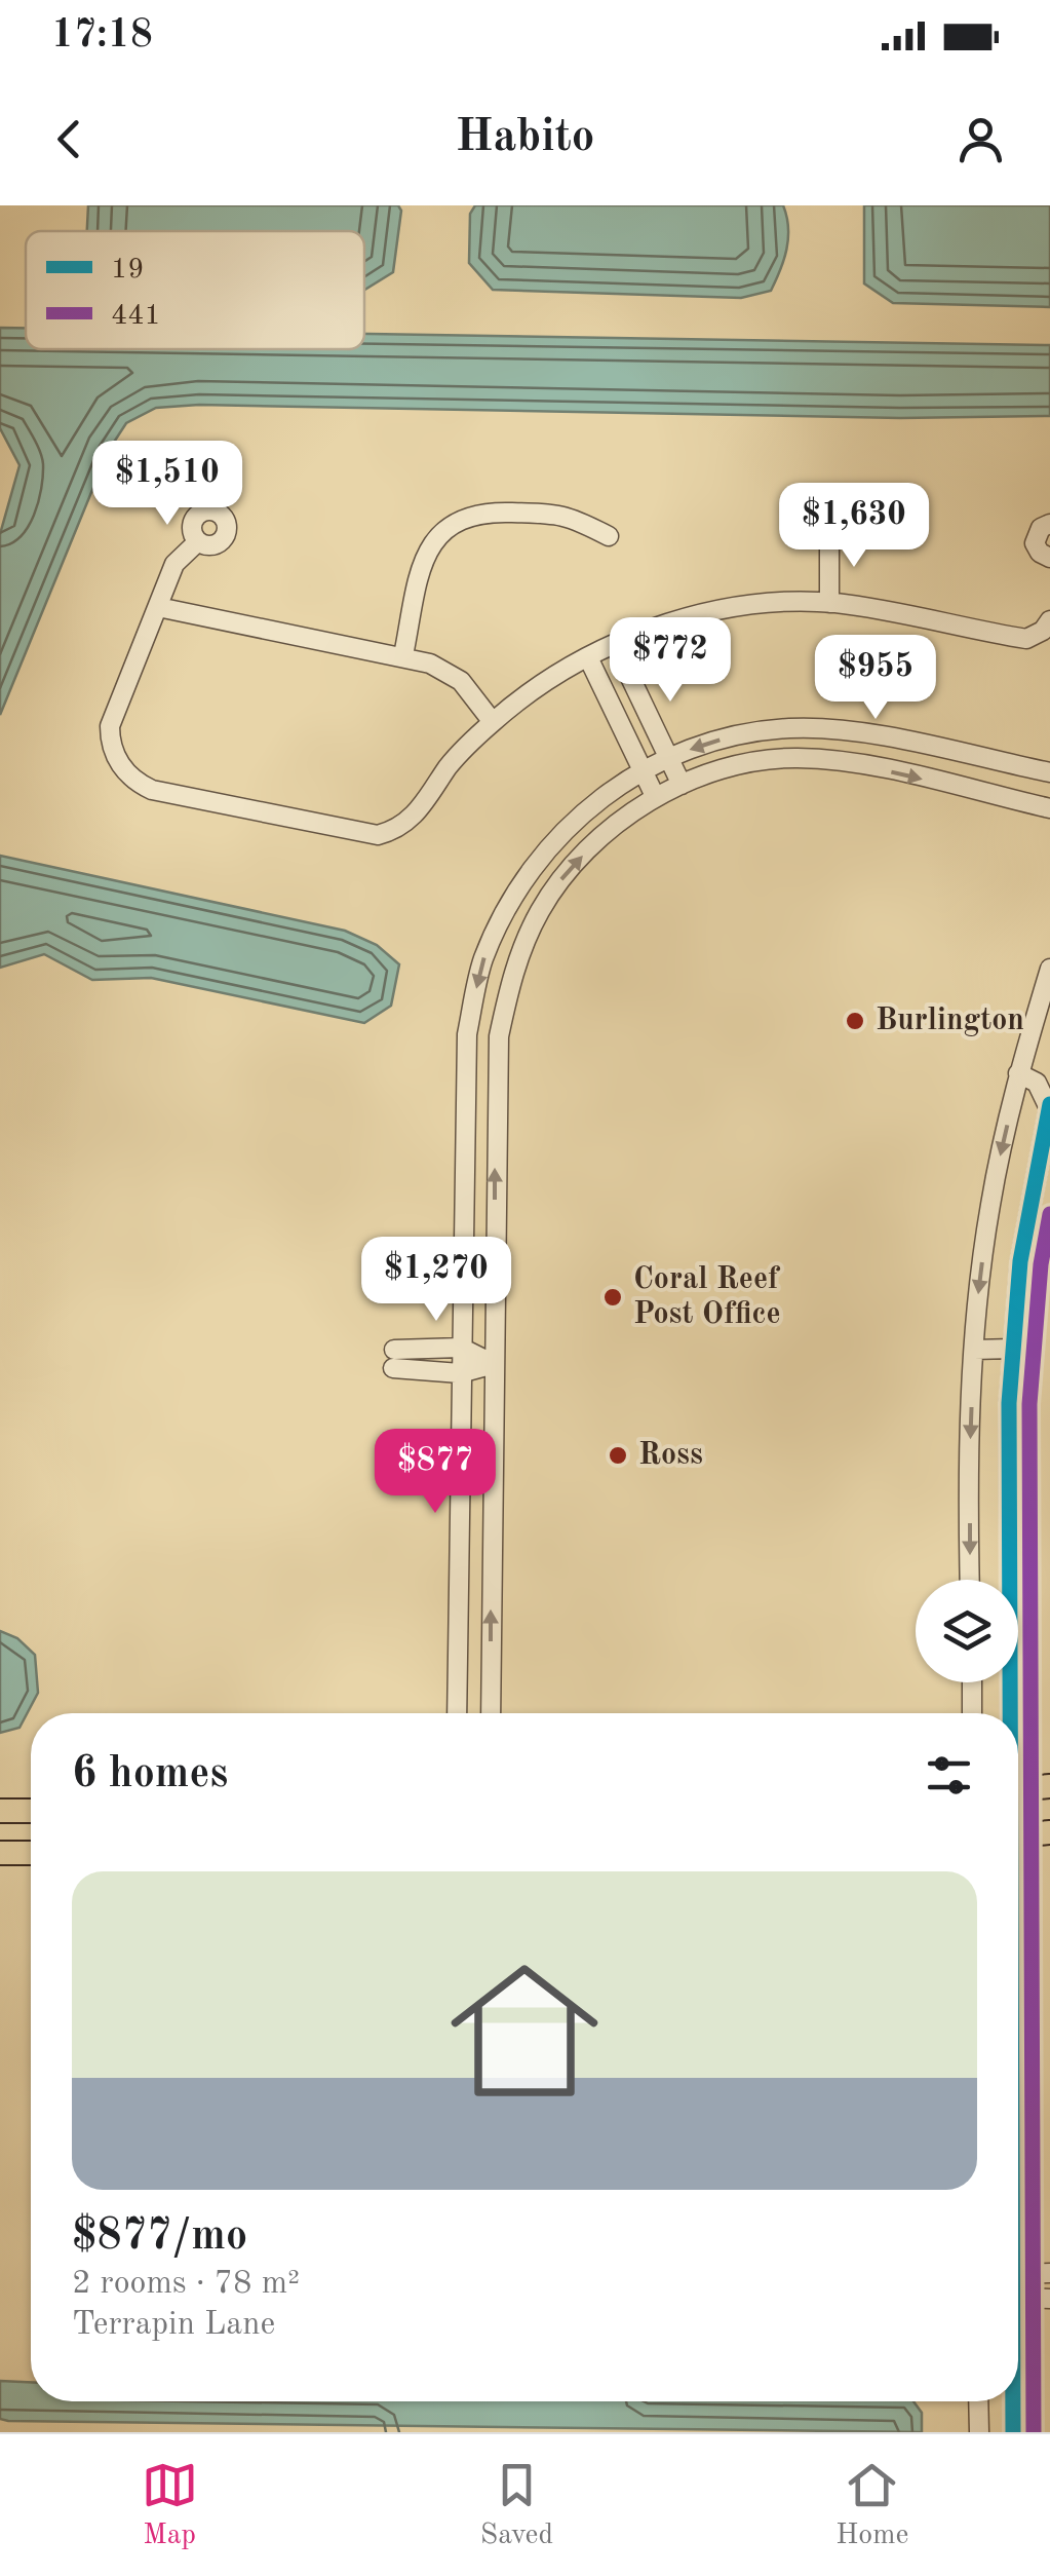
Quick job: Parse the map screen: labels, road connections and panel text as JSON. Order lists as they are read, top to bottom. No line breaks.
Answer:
{"places":["Burlington","Coral Reef Post Office","Ross"],"lines":["transit line 19","transit line 441"],"legend":["19","441"],"page":{"status":"17:18","header":"Habito","price":["$1,510","$1,630","$772","$955","$1,270","$877"],"heading":"6 homes","list":[{"name":"$877/mo","note":"2 rooms · 78 m² · Terrapin Lane"}],"tabs":["Map","Saved","Home"]}}
